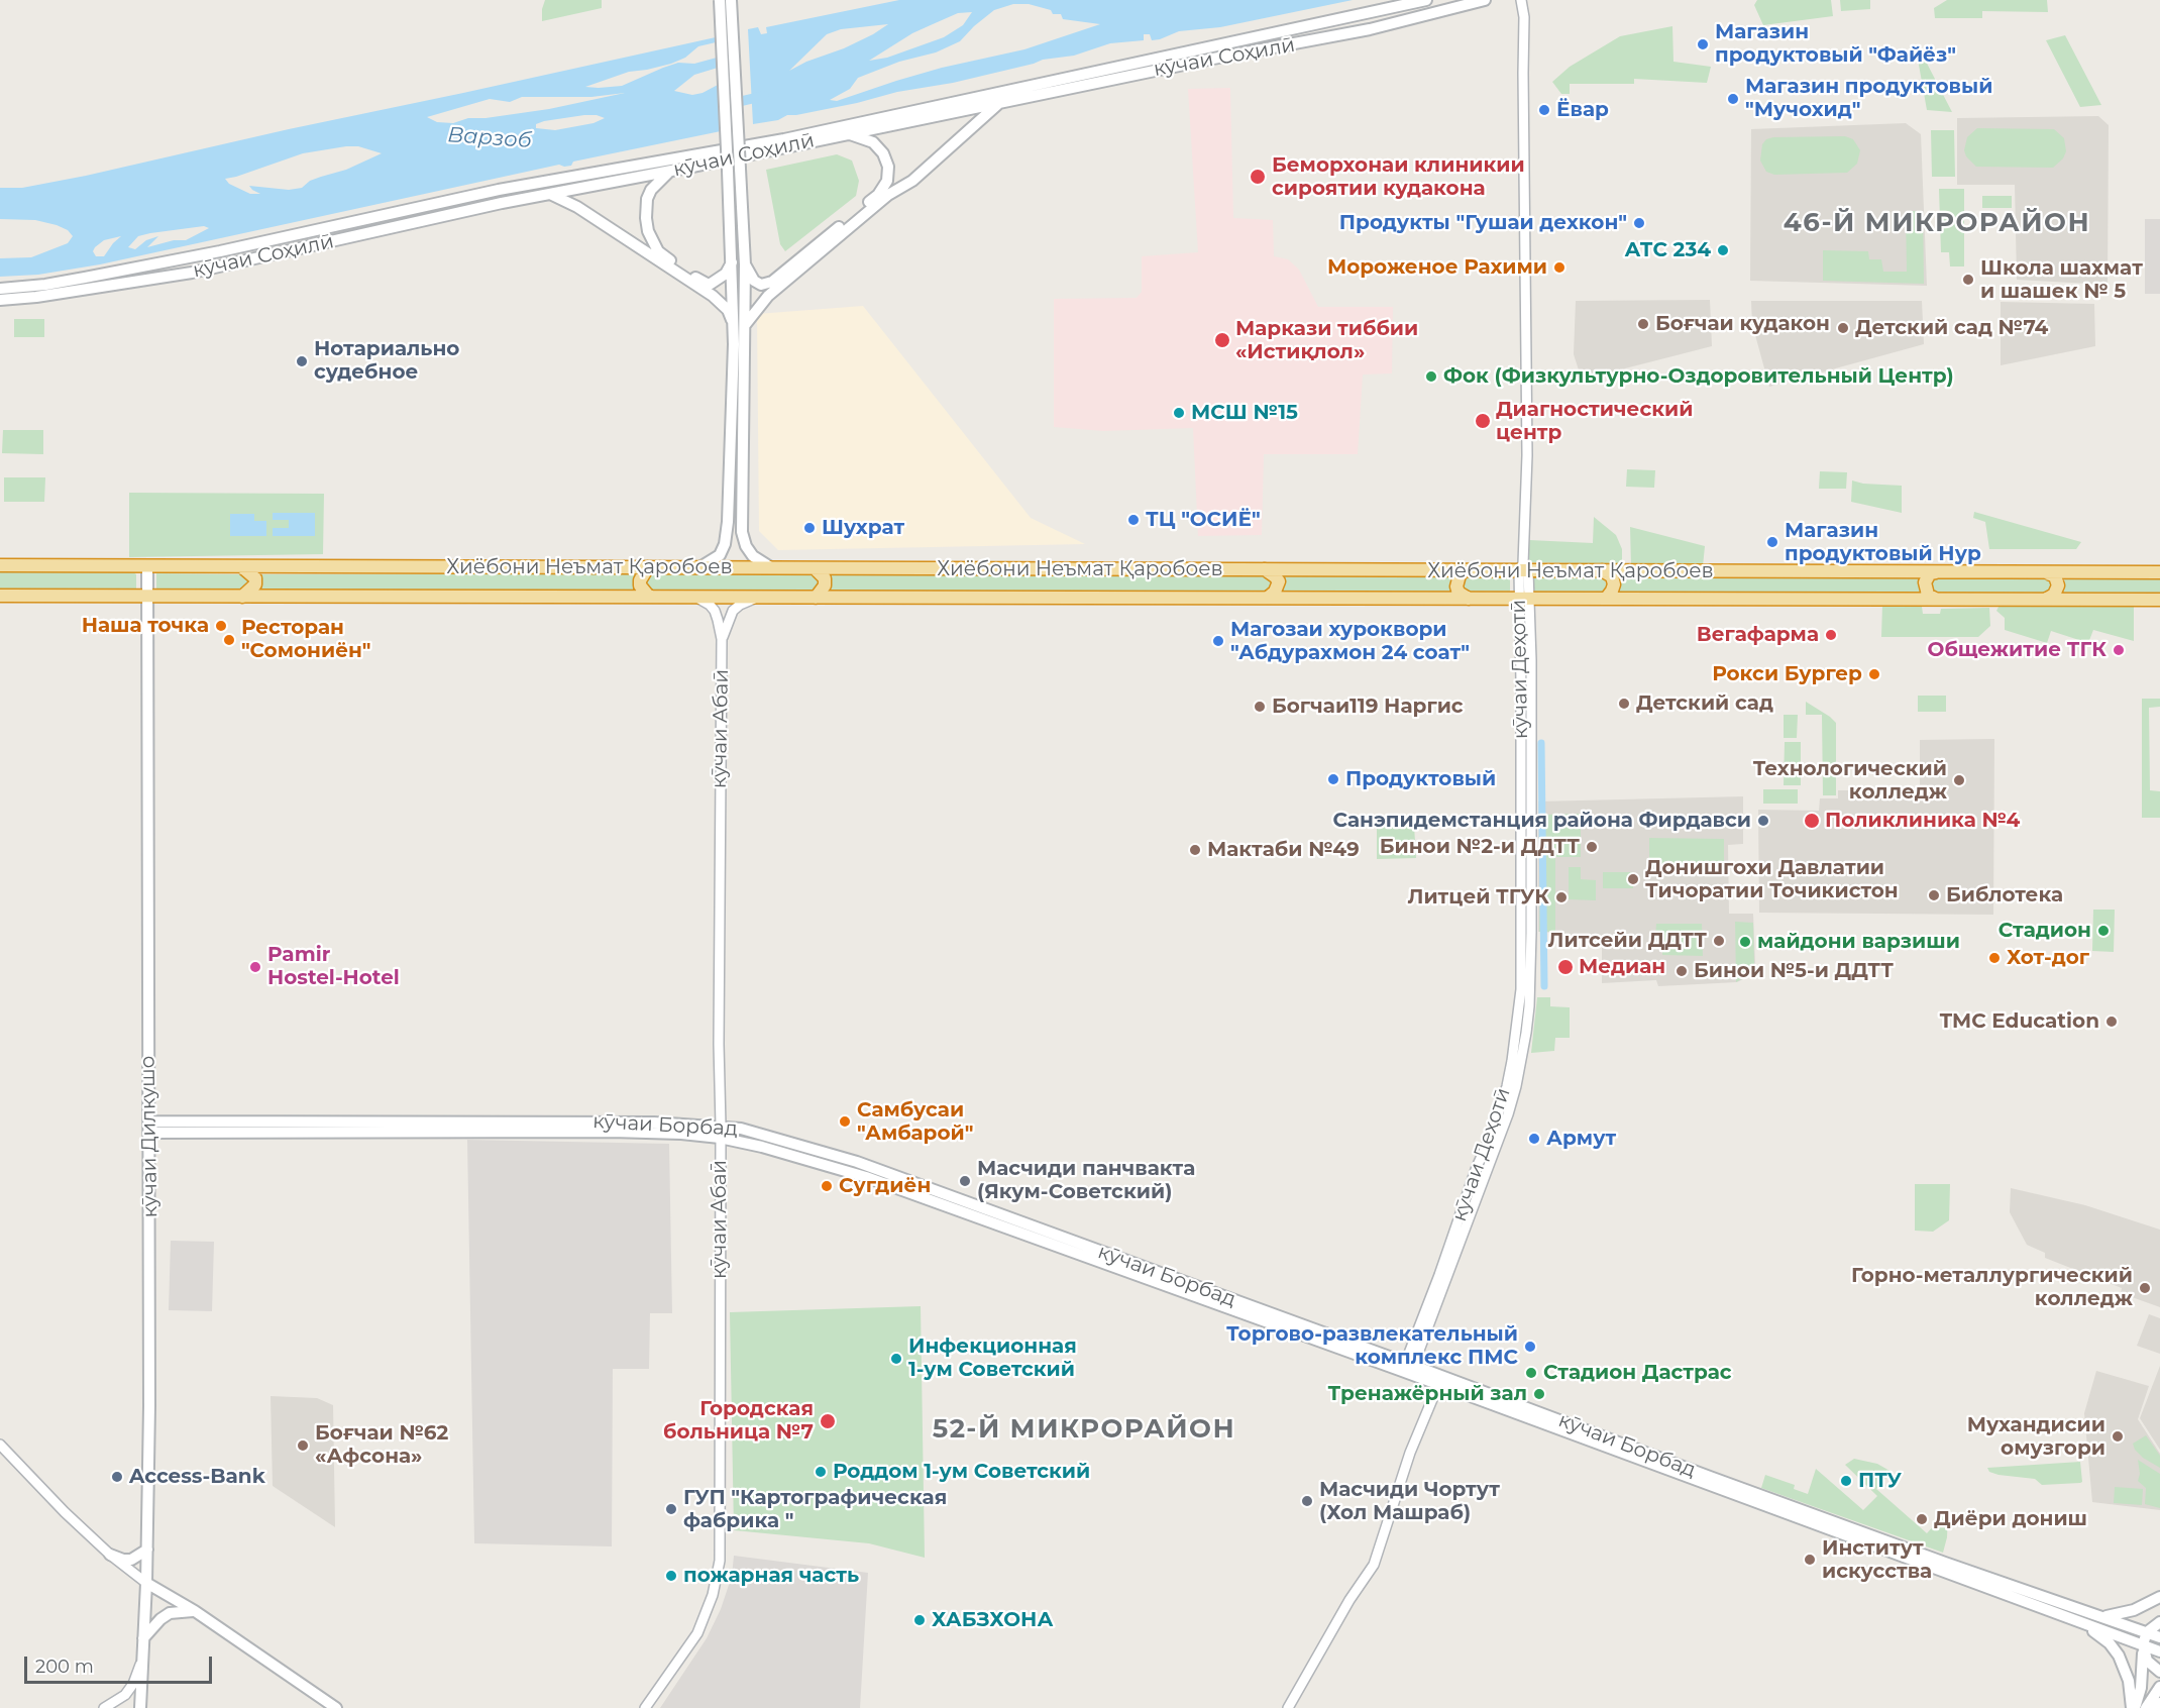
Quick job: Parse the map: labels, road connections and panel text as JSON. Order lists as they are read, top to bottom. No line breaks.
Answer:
{"streets":{"highway":["Хиёбони Неъмат Қаробоев"],"main road":["кӯчаи Соҳилӣ","кӯчаи Борбад","кӯчаи Дилкушо"],"street":["кӯчаи Деҳотӣ","кӯчаи Абаӣ"]},"crossings":[["Хиёбони Неъмат Қаробоев","кӯчаи Деҳотӣ"],["Хиёбони Неъмат Қаробоев","кӯчаи Абаӣ"],["Хиёбони Неъмат Қаробоев","кӯчаи Дилкушо"],["кӯчаи Деҳотӣ","кӯчаи Борбад"],["кӯчаи Абаӣ","кӯчаи Борбад"],["кӯчаи Борбад","кӯчаи Дилкушо"]],"districts":["46-Й МИКРОРАЙОН","52-Й МИКРОРАЙОН"],"water":["Варзоб"],"places":["Магазин продуктовый \"Файёз\"","Магазин продуктовый \"Мучохид\"","Ёвар","Беморхонаи клиникии сироятии кудакона","Продукты \"Гушаи дехкон\"","АТС 234","Мороженое Рахими","Школа шахмат и шашек № 5","Боғчаи кудакон","Детский сад №74","Маркази тиббии «Истиқлол»","Нотариально судебное","Фок (Физкультурно-Оздоровительный Центр)","МСШ №15","Диагностический центр","ТЦ \"ОСИЁ\"","Шухрат","Магазин продуктовый Нур","Наша точка","Вегафарма","Ресторан \"Сомониён\"","Магозаи хуроквори \"Абдурахмон 24 соат\"","Общежитие ТГК","Рокси Бургер","Детский сад","Богчаи119 Наргис","Продуктовый","Технологический колледж","Санэпидемстанция района Фирдавси","Поликлиника №4","Бинои №2-и ДДТТ","Мактаби №49","Донишгохи Давлатии Тичоратии Точикистон","Библотека","Литцей ТГУК","Стадион","Литсейи ДДТТ","майдони варзиши","Хот-дог","Pamir Hostel-Hotel","Медиан","Бинои №5-и ДДТТ","TMC Education","Самбусаи \"Амбарой\"","Армут","Масчиди панчвакта (Якум-Советский)","Сугдиён","Горно-металлургический колледж","Торгово-развлекательный комплекс ПМС","Инфекционная 1-ум Советский","Стадион Дастрас","Тренажёрный зал","Городская больница №7","Мухандисии омузгори","Боғчаи №62 «Афсона»","Роддом 1-ум Советский","Access-Bank","ПТУ","Масчиди Чортут (Хол Машраб)","ГУП \"Картографическая фабрика \"","Диёри дониш","Институт искусства","пожарная часть","ХАБЗХОНА"],"scale_bar":"200 m"}
